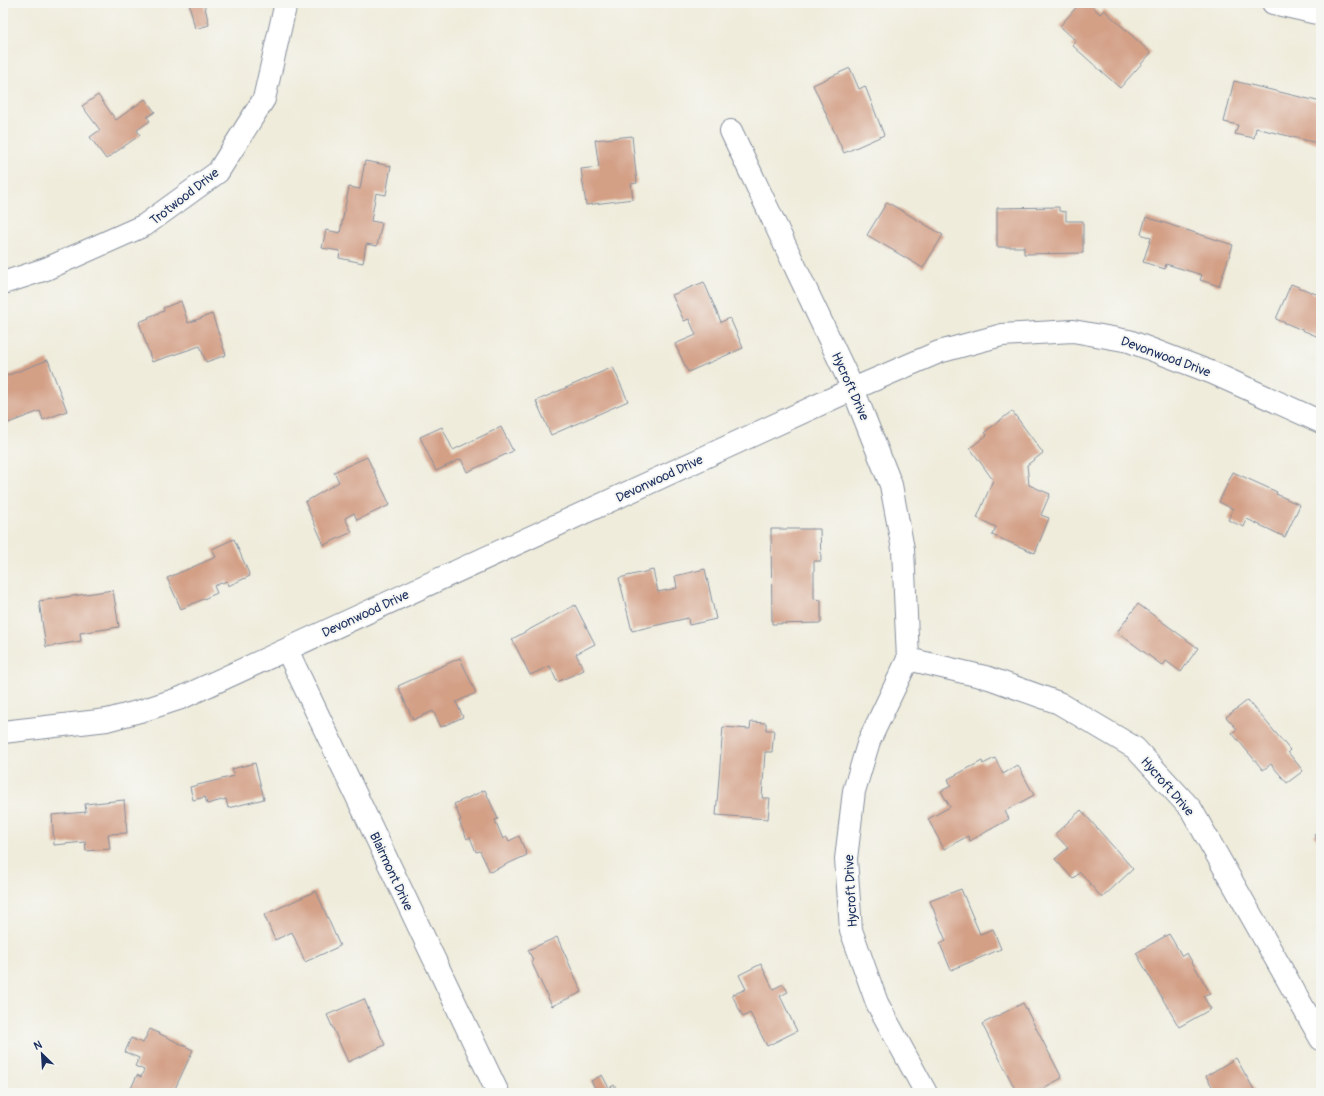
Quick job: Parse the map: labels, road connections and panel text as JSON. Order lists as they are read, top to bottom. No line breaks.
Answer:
{"streets":{"street":["Trotwood Drive","Devonwood Drive","Hycroft Drive","Blairmont Drive"]},"crossings":[["Devonwood Drive","Hycroft Drive"],["Devonwood Drive","Blairmont Drive"]],"north":"top left"}
